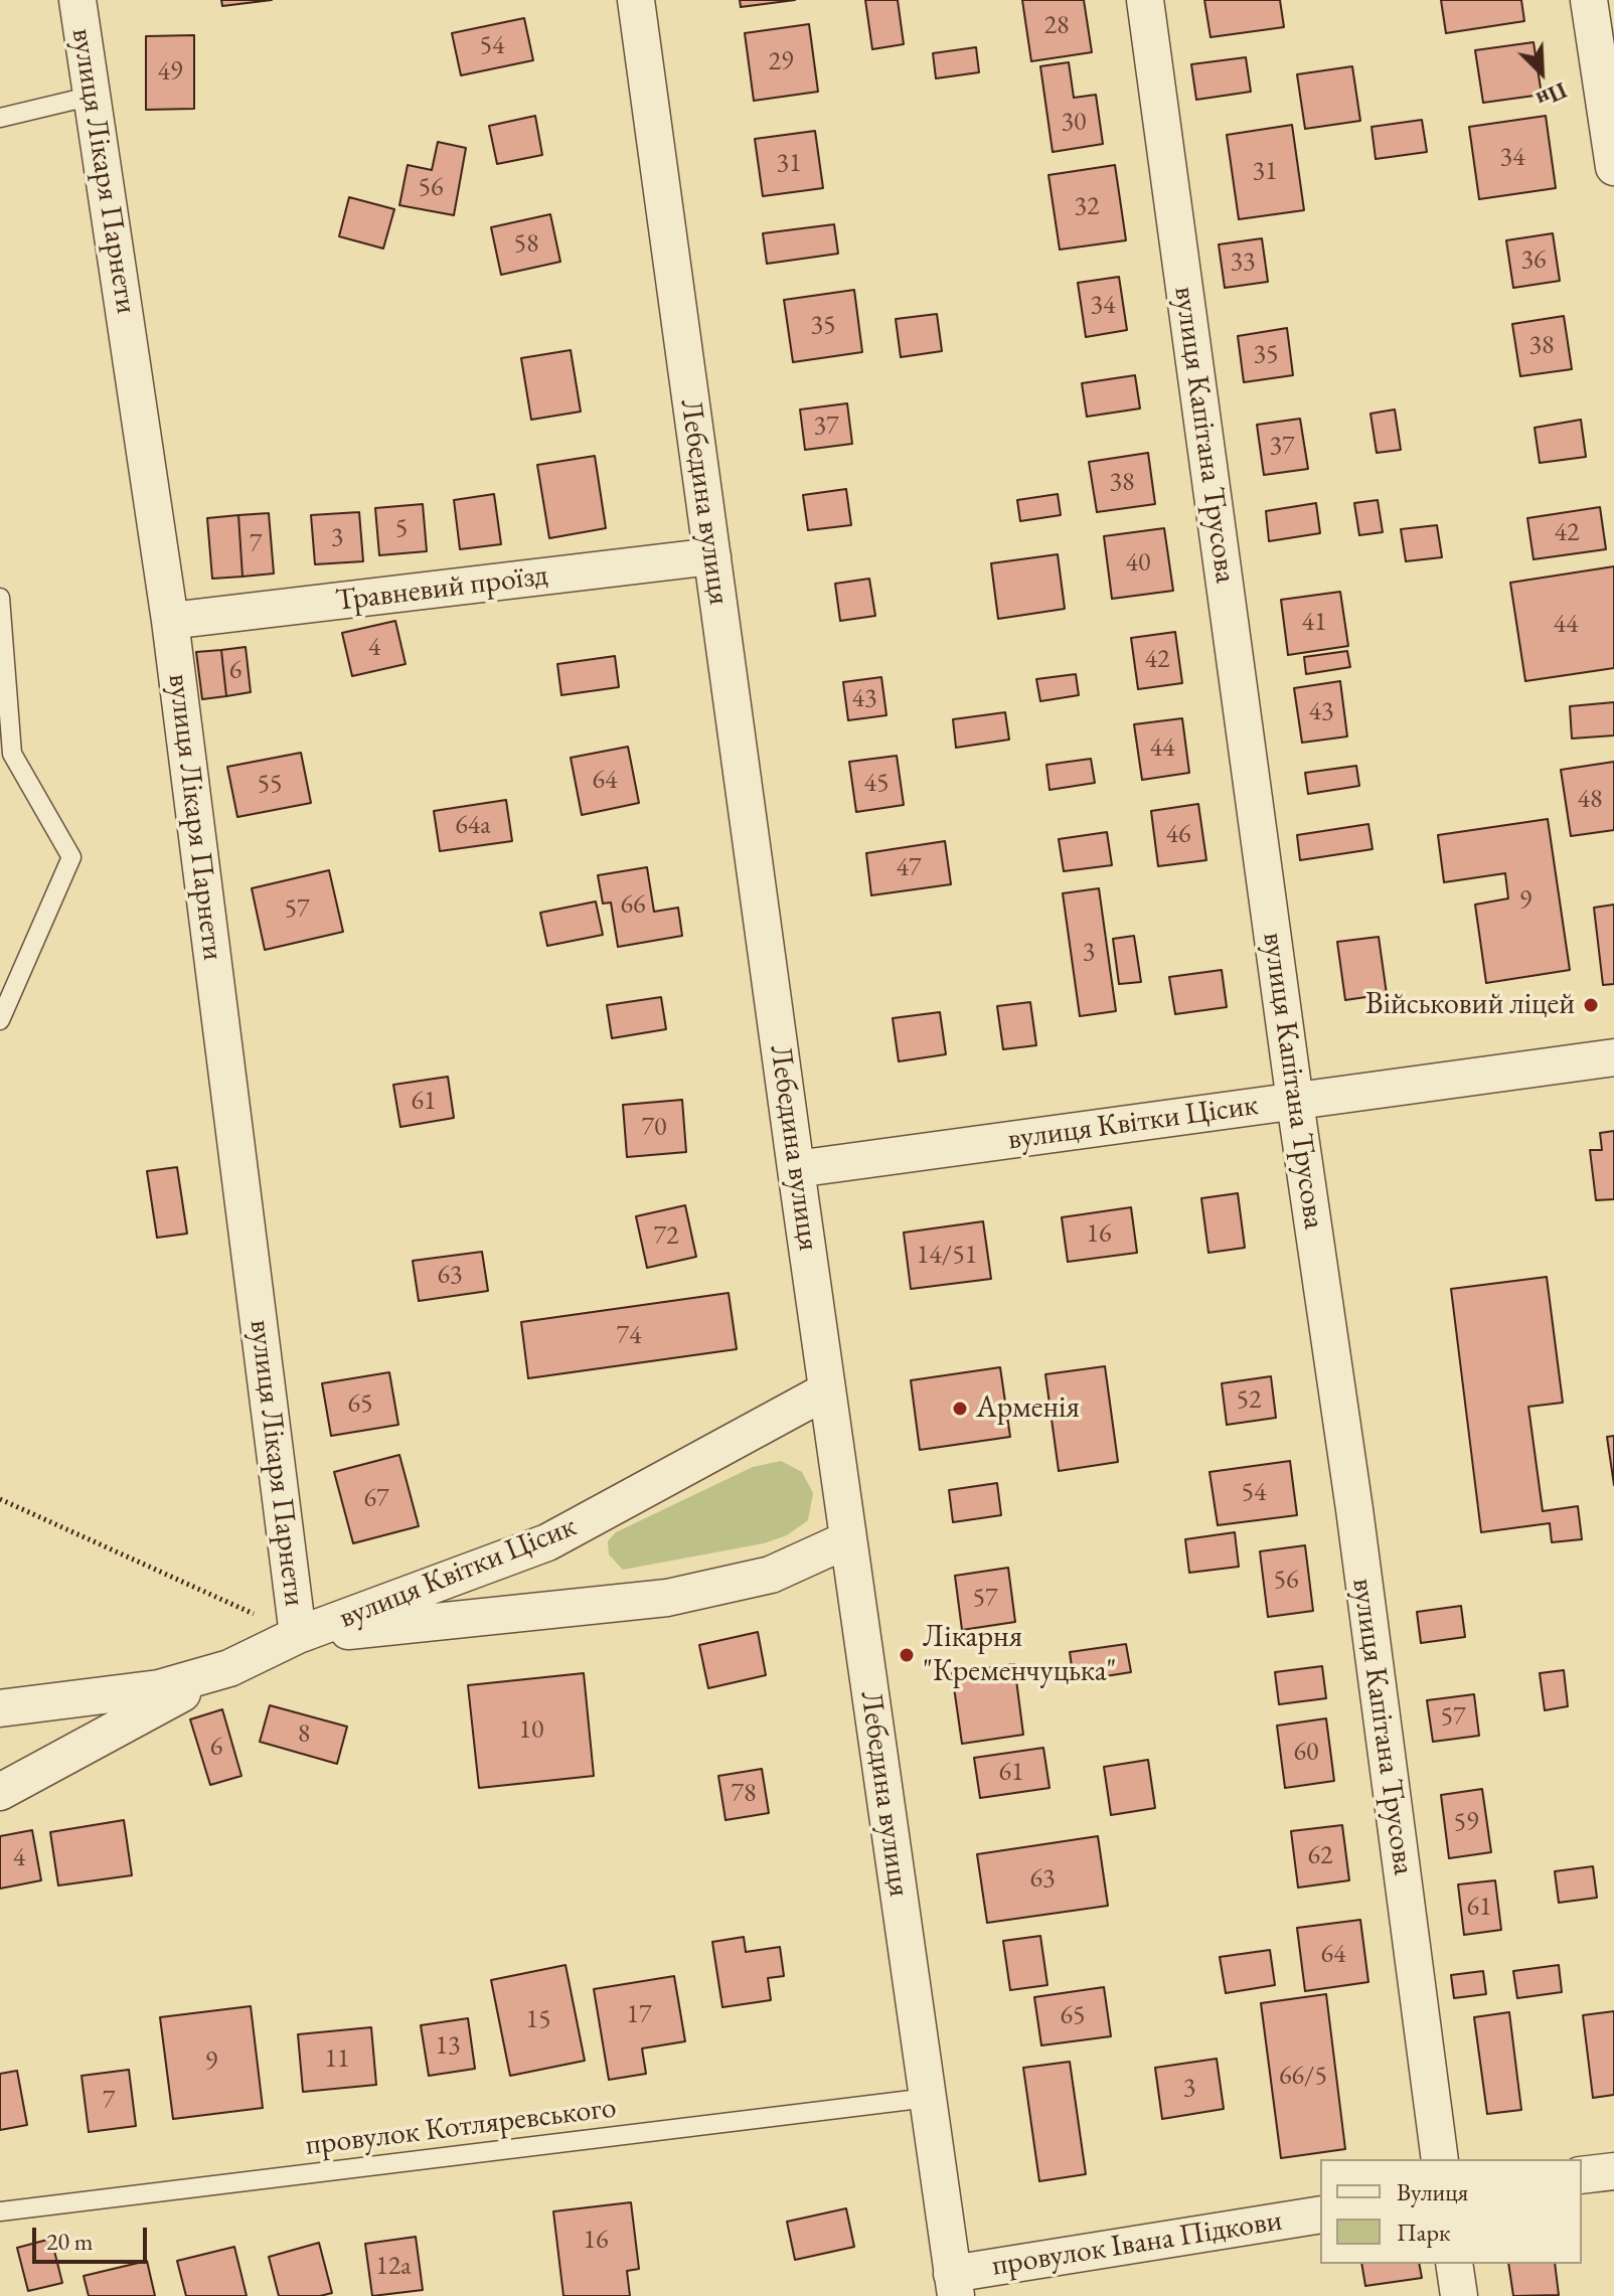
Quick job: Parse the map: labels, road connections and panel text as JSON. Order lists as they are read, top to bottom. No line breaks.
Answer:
{"streets":{"street":["вулиця Лікаря Парнети","вулиця Капітана Трусова","Лебедина вулиця","Травневий проїзд","вулиця Квітки Цісик","провулок Івана Підкови"],"lane":["провулок Котляревського"]},"crossings":[["вулиця Лікаря Парнети","Травневий проїзд"],["вулиця Лікаря Парнети","вулиця Квітки Цісик"],["вулиця Капітана Трусова","вулиця Квітки Цісик"],["Лебедина вулиця","Травневий проїзд"],["Лебедина вулиця","вулиця Квітки Цісик"],["Лебедина вулиця","провулок Котляревського"],["Лебедина вулиця","провулок Івана Підкови"]],"places":["Військовий ліцей","Арменія","Лікарня \"Кременчуцька\""],"house_numbers":["28","54","29","49","30","34","31","31","56","32","58","36","33","34","35","38","35","37","37","38","5","42","3","7","40","41","44","4","42","6","43","43","44","64","45","55","48","64а","46","47","9","66","57","3","61","70","16","72","14/51","63","74","52","65","54","67","56","57","57","10","8","6","60","61","78","59","62","4","63","61","64","17","65","15","13","11","9","66/5","3","7","16","12а"],"legend":["Вулиця","Парк"],"scale_bar":"20 m","north":"bottom right"}
